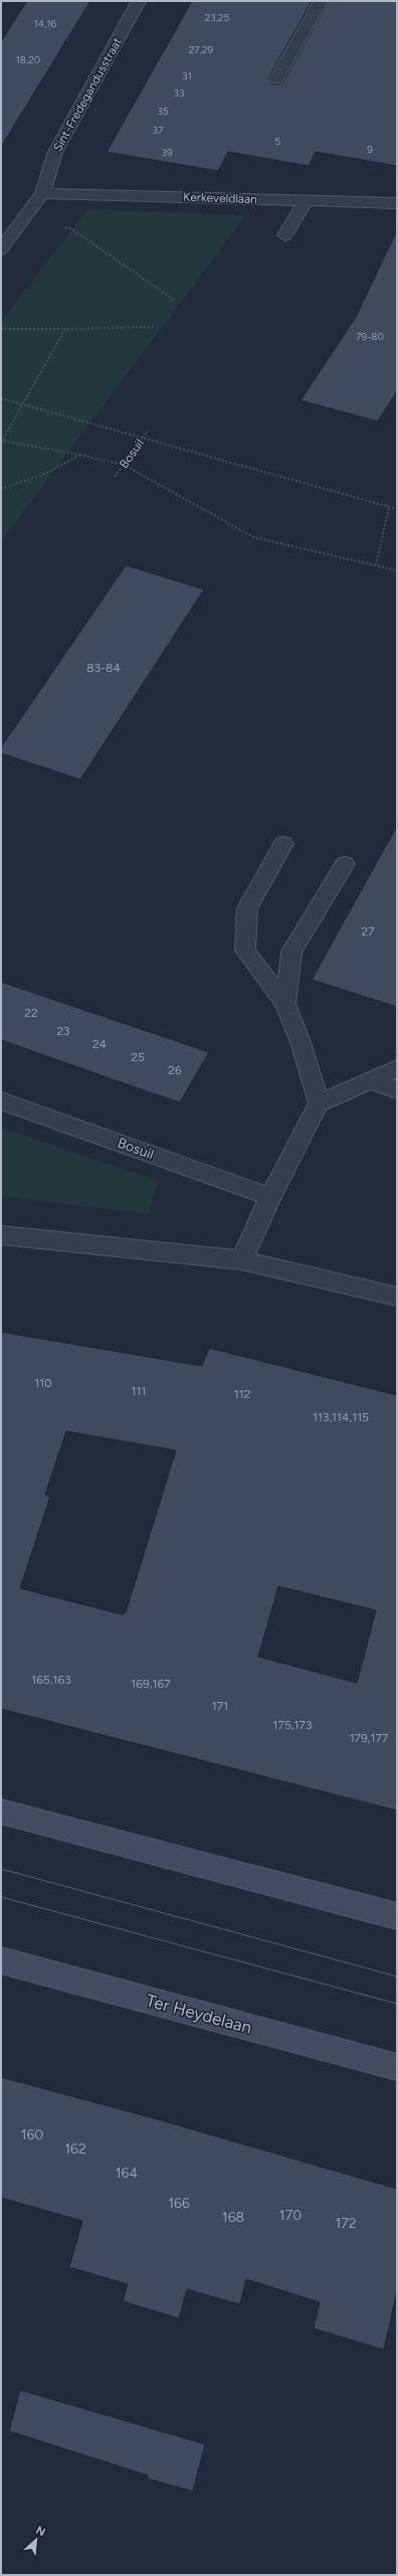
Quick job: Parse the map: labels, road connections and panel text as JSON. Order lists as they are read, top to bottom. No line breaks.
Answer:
{"streets":{"street":["Sint-Fredegandusstraat","Kerkeveldlaan","Bosuil","Ter Heydelaan"]},"crossings":[["Sint-Fredegandusstraat","Kerkeveldlaan"]],"house_numbers":["23,25","14,16","27,29","18,20","31","33","35","37","5","9","39","79-80","83-84","27","22","23","24","25","26","110","111","112","113,114,115","165,163","169,167","171","175,173","179,177","160","162","164","166","170","168","172"],"north":"top right"}
